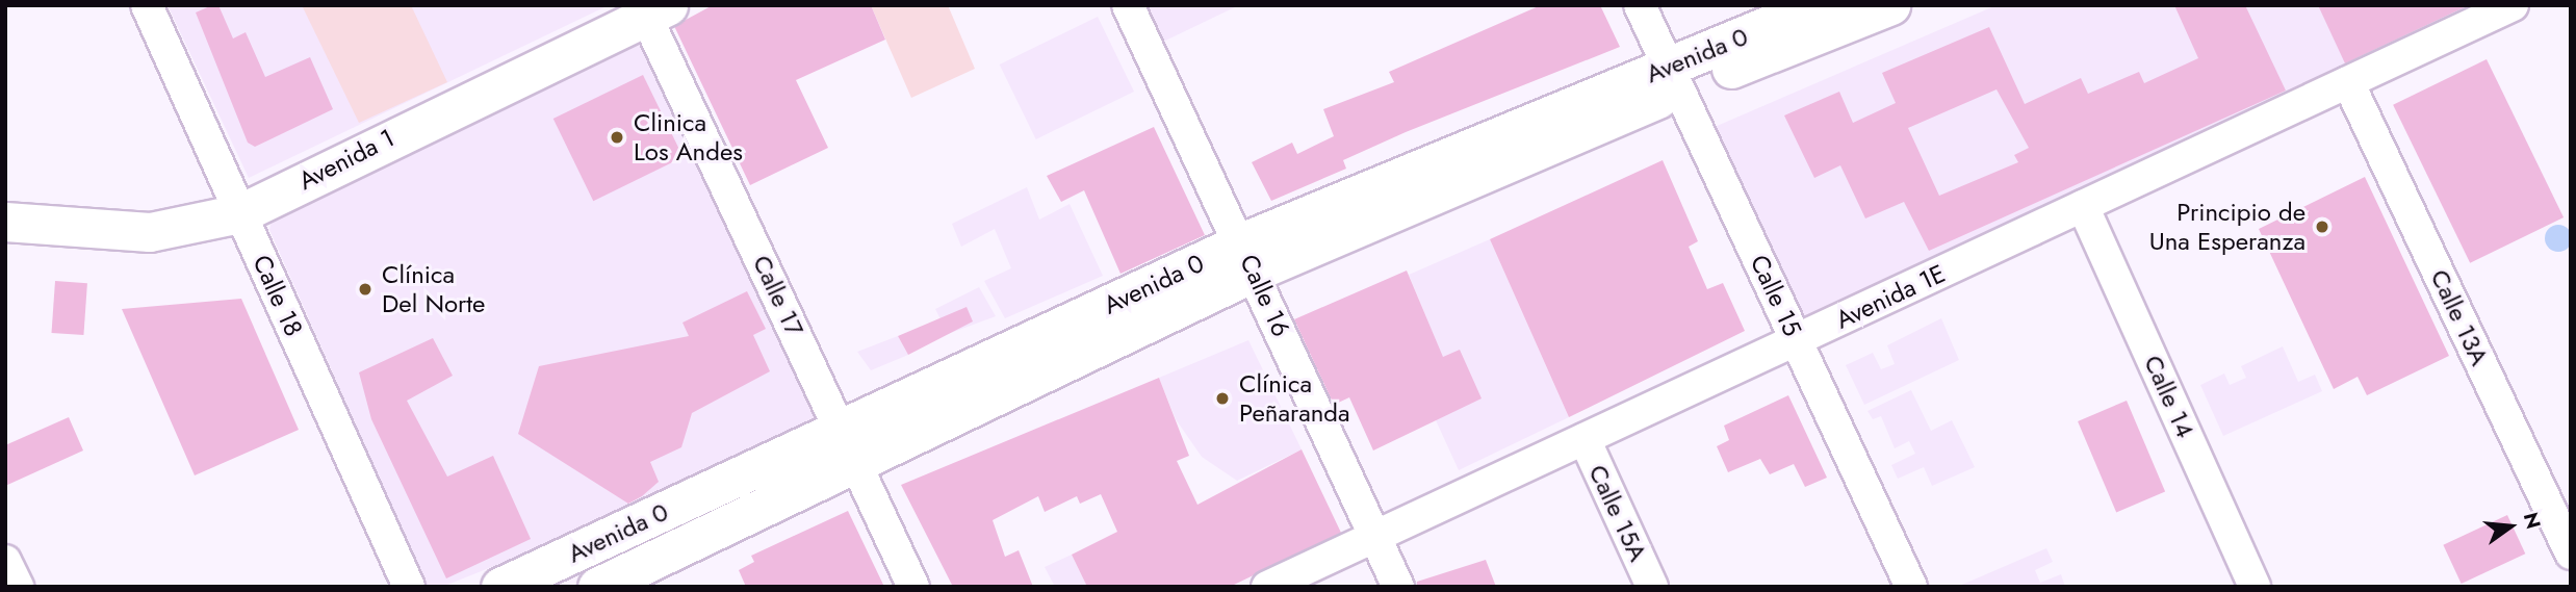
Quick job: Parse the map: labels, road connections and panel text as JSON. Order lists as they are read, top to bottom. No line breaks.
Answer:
{"streets":{"street":["Avenida 0","Avenida 1","Calle 18","Calle 17","Calle 16","Calle 15","Avenida 1E","Calle 13A","Calle 14","Calle 15A"]},"crossings":[["Avenida 0","Calle 17"],["Avenida 0","Calle 16"],["Avenida 0","Calle 15"],["Avenida 1","Calle 18"],["Avenida 1","Calle 17"],["Calle 16","Avenida 1E"],["Calle 15","Avenida 1E"],["Avenida 1E","Calle 13A"],["Avenida 1E","Calle 14"],["Avenida 1E","Calle 15A"]],"places":["Clinica Los Andes","Principio de Una Esperanza","Clínica Del Norte","Clínica Peñaranda"],"north":"right"}
